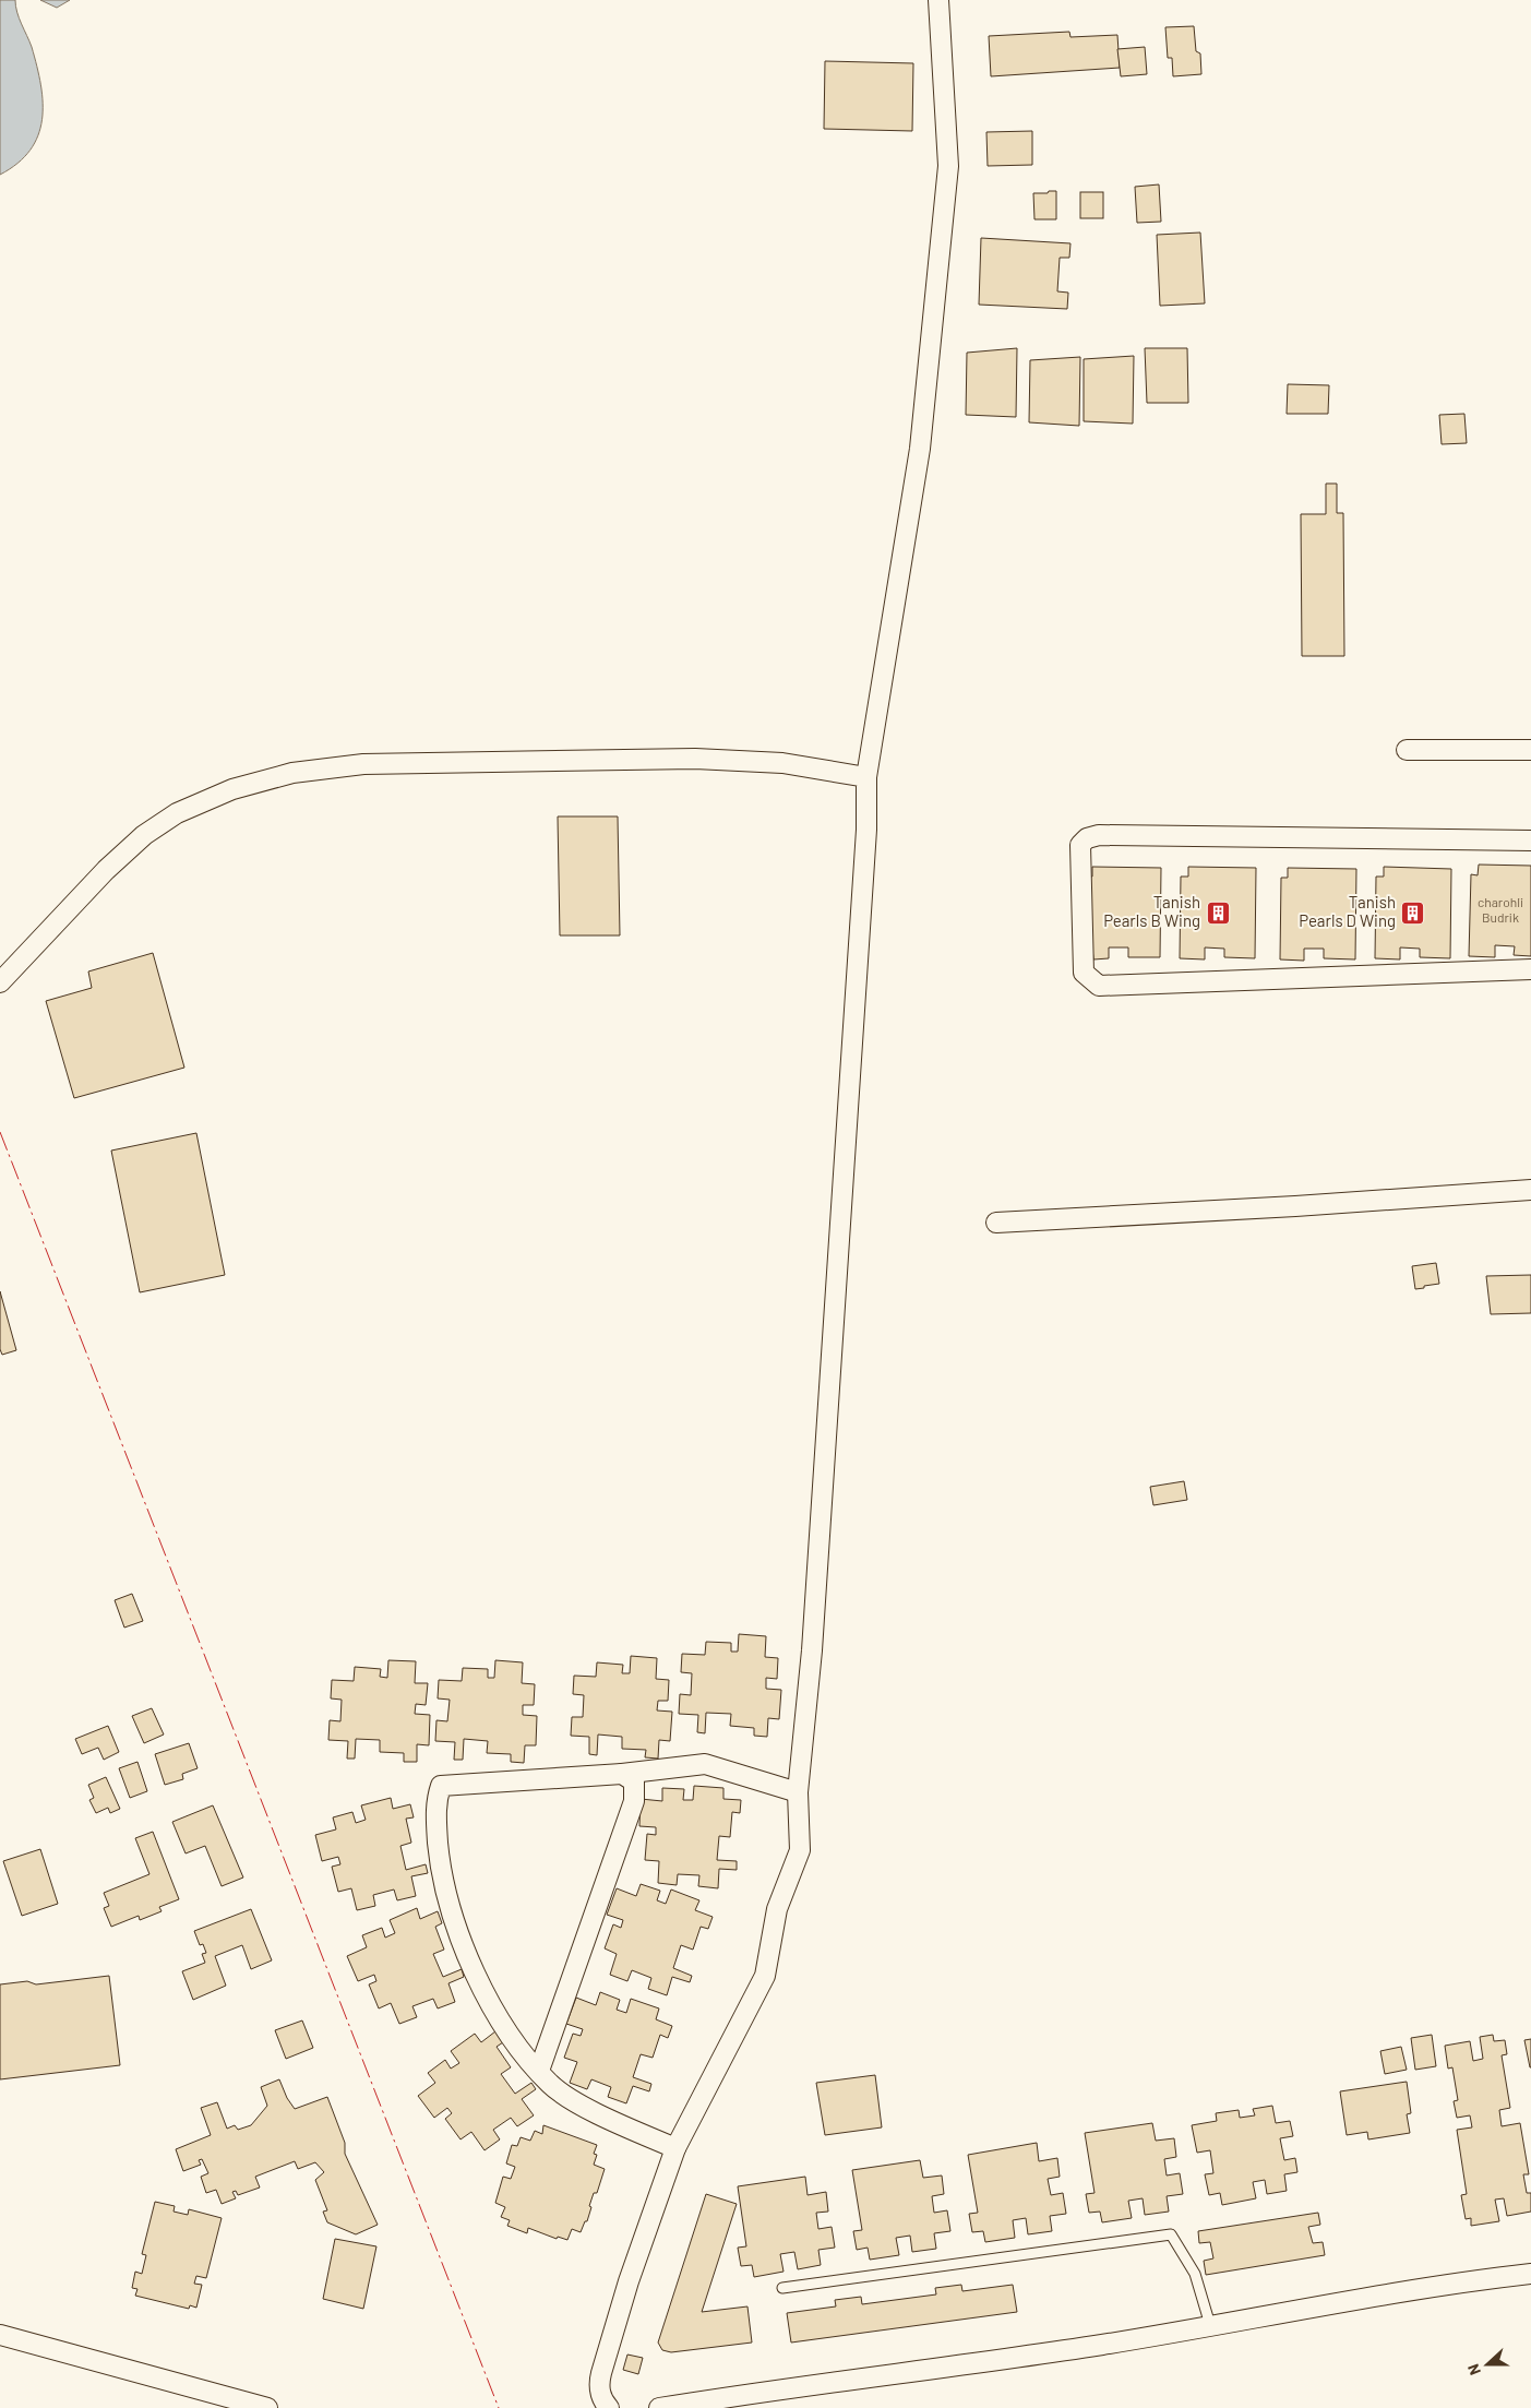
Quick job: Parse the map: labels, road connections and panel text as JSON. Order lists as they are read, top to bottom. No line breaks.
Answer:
{"places":{"building":["Tanish Pearls B Wing","Tanish Pearls D Wing"]},"house_numbers":["charohli Budrik"],"north":"left"}
